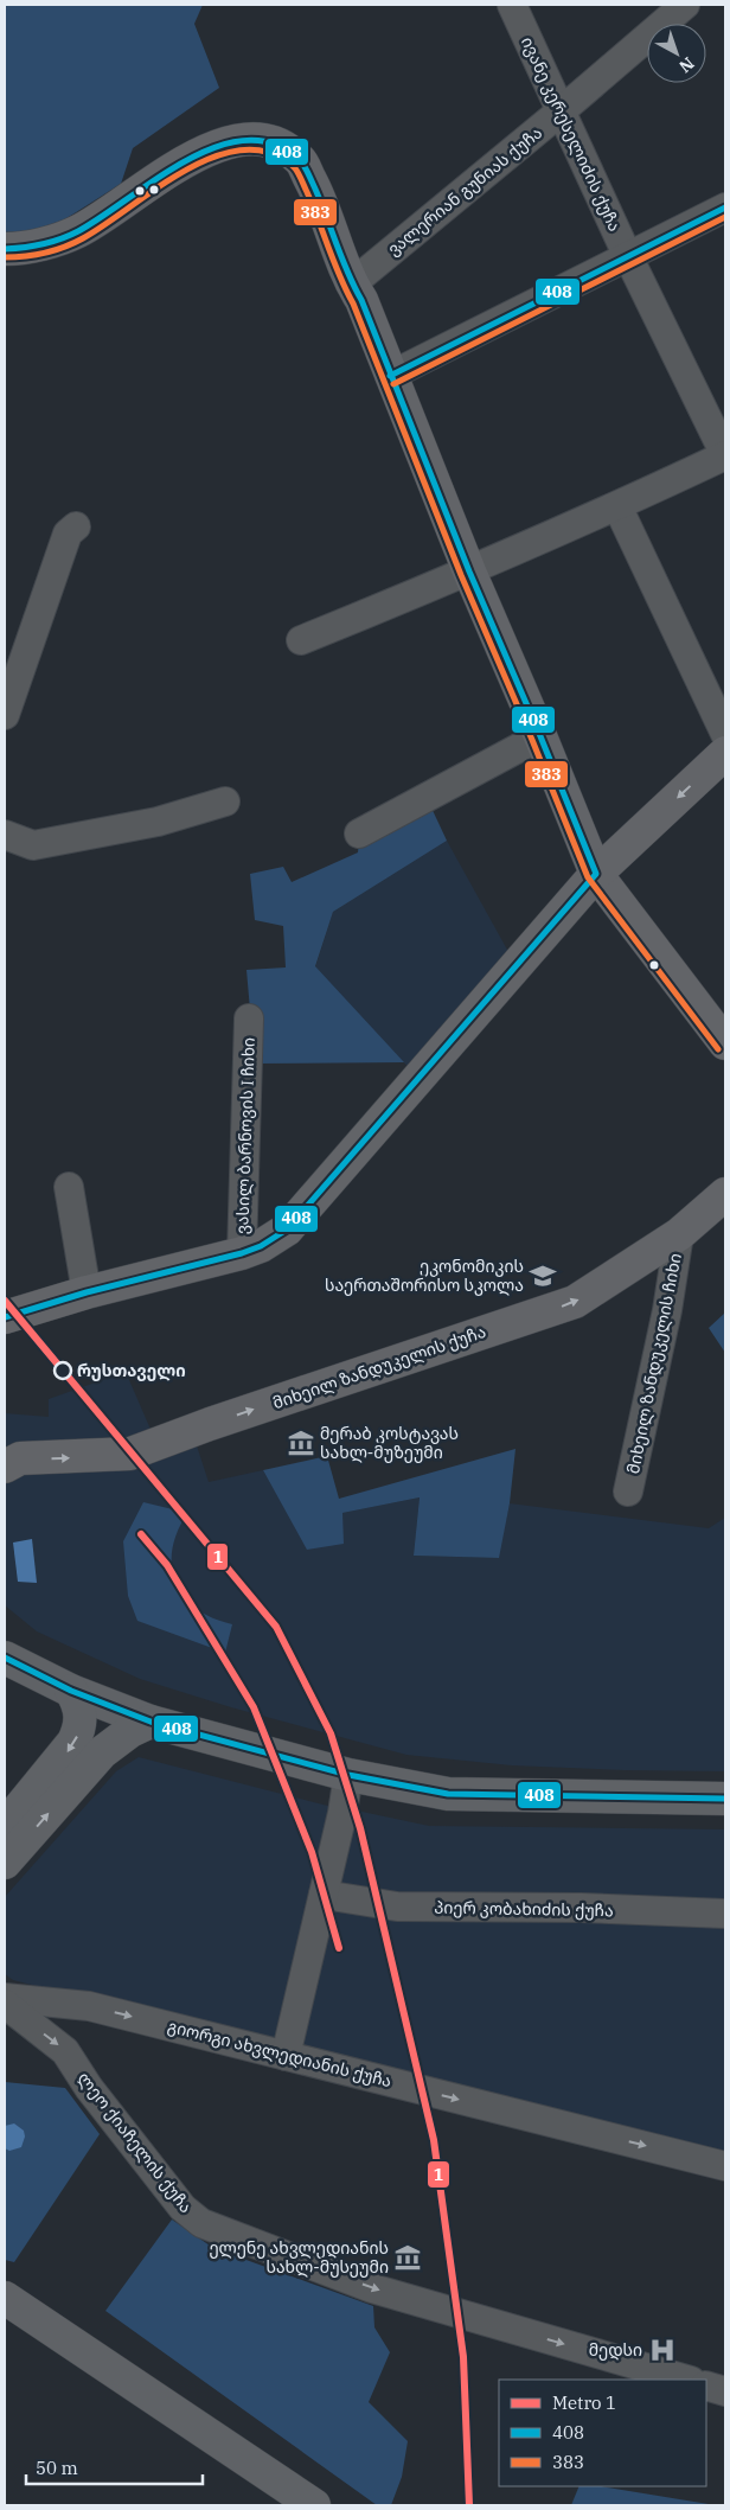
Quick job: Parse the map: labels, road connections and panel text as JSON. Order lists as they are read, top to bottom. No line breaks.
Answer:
{"streets":{"street":["ივანე კერესელიძის ქუჩა","ვალერიან გუნიას ქუჩა","ვასილ ბარნოვის I ჩიხი","მიხეილ ზანდუკელის ჩიხი","მიხეილ ზანდუკელის ქუჩა","პიერ კობახიძის ქუჩა","გიორგი ახვლედიანის ქუჩა","ლეო ქიაჩელის ქუჩა"]},"crossings":[["ივანე კერესელიძის ქუჩა","ვალერიან გუნიას ქუჩა"],["მიხეილ ზანდუკელის ჩიხი","მიხეილ ზანდუკელის ქუჩა"]],"one_way":["გიორგი ახვლედიანის ქუჩა","ლეო ქიაჩელის ქუჩა"],"places":{"school or university":["ეკონომიკის საერთაშორისო სკოლა"],"other":["რუსთაველი"],"museum":["მერაბ კოსტავას სახლ-მუზეუმი","ელენე ახვლედიანის სახლ-მუსეუმი"],"hospital":["მედსი"]},"lines":["transit line 408","transit line 383","metro line 1"],"legend":["Metro 1","408","383"],"scale_bar":"50 m","north":"bottom right"}
